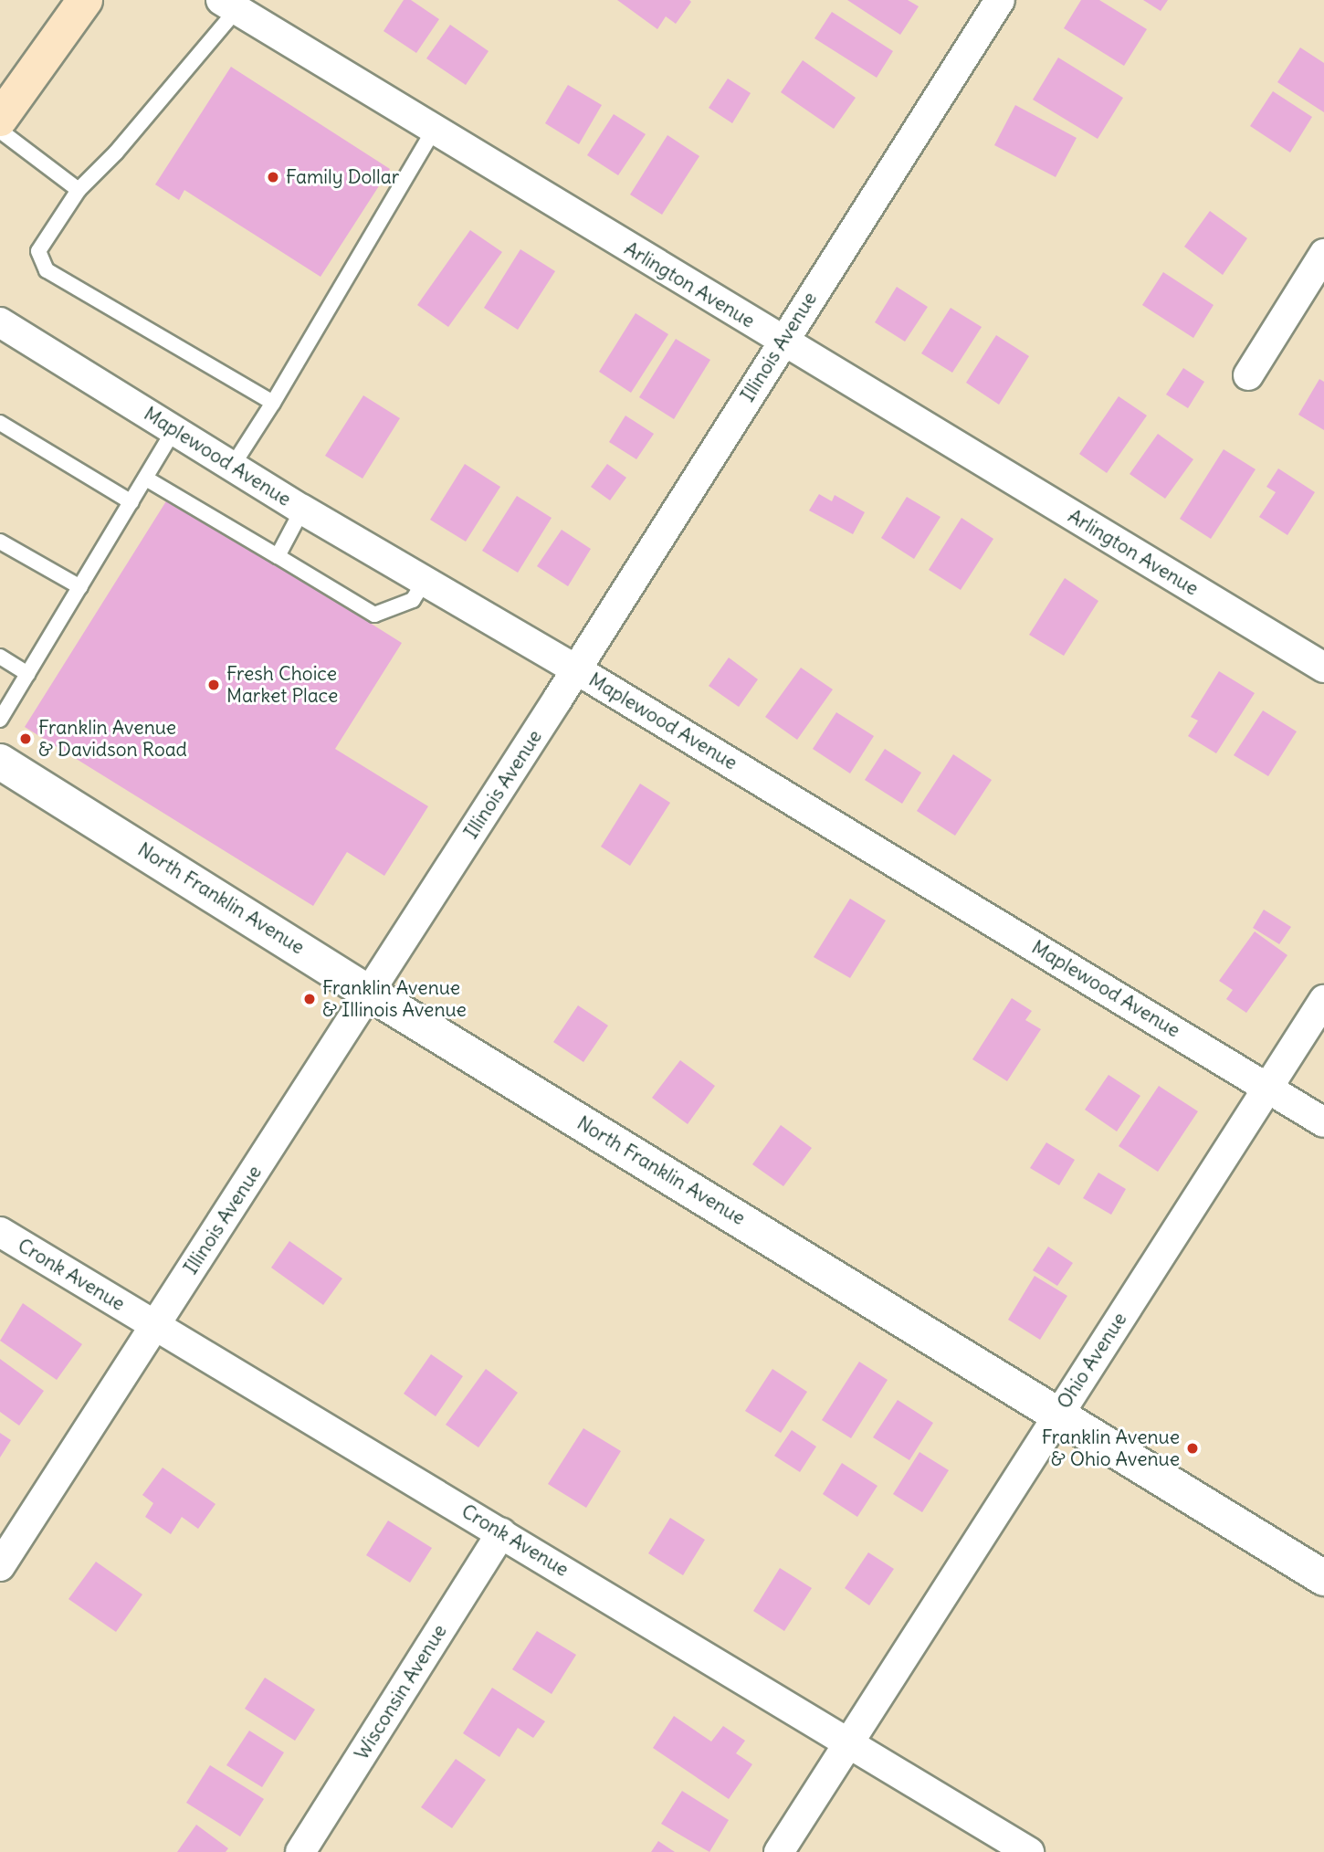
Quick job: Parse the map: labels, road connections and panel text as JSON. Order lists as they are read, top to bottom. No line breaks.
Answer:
{"streets":{"street":["Arlington Avenue","Illinois Avenue","Maplewood Avenue","North Franklin Avenue","Cronk Avenue","Ohio Avenue","Wisconsin Avenue"]},"crossings":[["Arlington Avenue","Illinois Avenue"],["Illinois Avenue","Maplewood Avenue"],["Illinois Avenue","North Franklin Avenue"],["Illinois Avenue","Cronk Avenue"],["Maplewood Avenue","Ohio Avenue"],["North Franklin Avenue","Ohio Avenue"],["Cronk Avenue","Ohio Avenue"],["Cronk Avenue","Wisconsin Avenue"]],"places":["Family Dollar","Fresh Choice Market Place","Franklin Avenue & Davidson Road","Franklin Avenue & Illinois Avenue","Franklin Avenue & Ohio Avenue"]}
